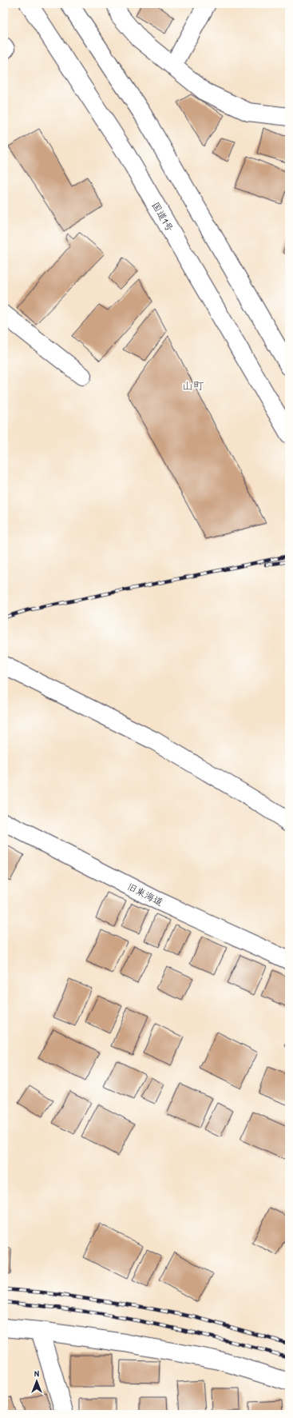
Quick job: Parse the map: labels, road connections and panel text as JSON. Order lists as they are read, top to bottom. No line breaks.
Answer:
{"streets":{"main road":["国道1号","旧東海道"]},"districts":["山町"],"north":"top"}
